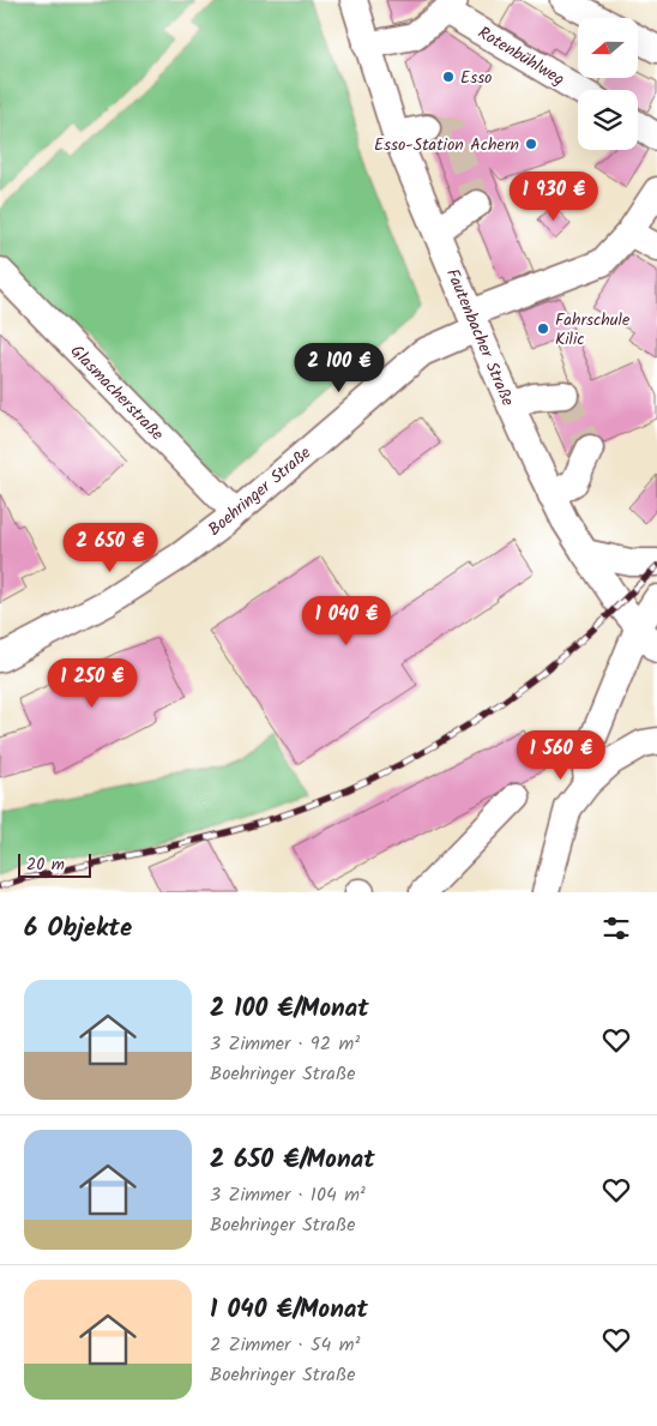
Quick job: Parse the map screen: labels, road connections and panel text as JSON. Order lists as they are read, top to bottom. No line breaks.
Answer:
{"streets":{"street":["Rotenbühlweg","Fautenbacher Straße","Glasmacherstraße","Boehringer Straße"]},"crossings":[["Rotenbühlweg","Fautenbacher Straße"],["Fautenbacher Straße","Boehringer Straße"],["Glasmacherstraße","Boehringer Straße"]],"places":["Esso","Esso-Station Achern","Fahrschule Kilic"],"scale_bar":"20 m","north":"left","page":{"price":["1 930 €","2 100 €","2 650 €","1 040 €","1 250 €","1 560 €"],"scale":"20 m","heading":"6 Objekte","list":[{"name":"2 100 €/Monat","note":"3 Zimmer · 92 m² · Boehringer Straße"},{"name":"2 650 €/Monat","note":"3 Zimmer · 104 m² · Boehringer Straße"},{"name":"1 040 €/Monat","note":"2 Zimmer · 54 m² · Boehringer Straße"}]}}
